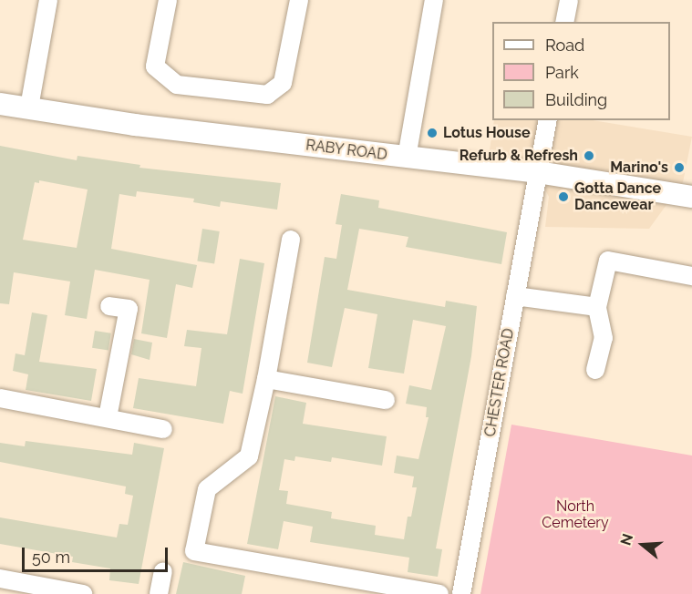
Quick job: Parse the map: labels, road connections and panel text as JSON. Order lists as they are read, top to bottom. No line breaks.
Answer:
{"streets":{"street":["RABY ROAD","CHESTER ROAD"]},"crossings":[["RABY ROAD","CHESTER ROAD"]],"parks":["North Cemetery"],"places":["Lotus House","Refurb & Refresh","Marino's","Gotta Dance Dancewear"],"legend":["Road","Park","Building"],"scale_bar":"50 m","north":"left"}
